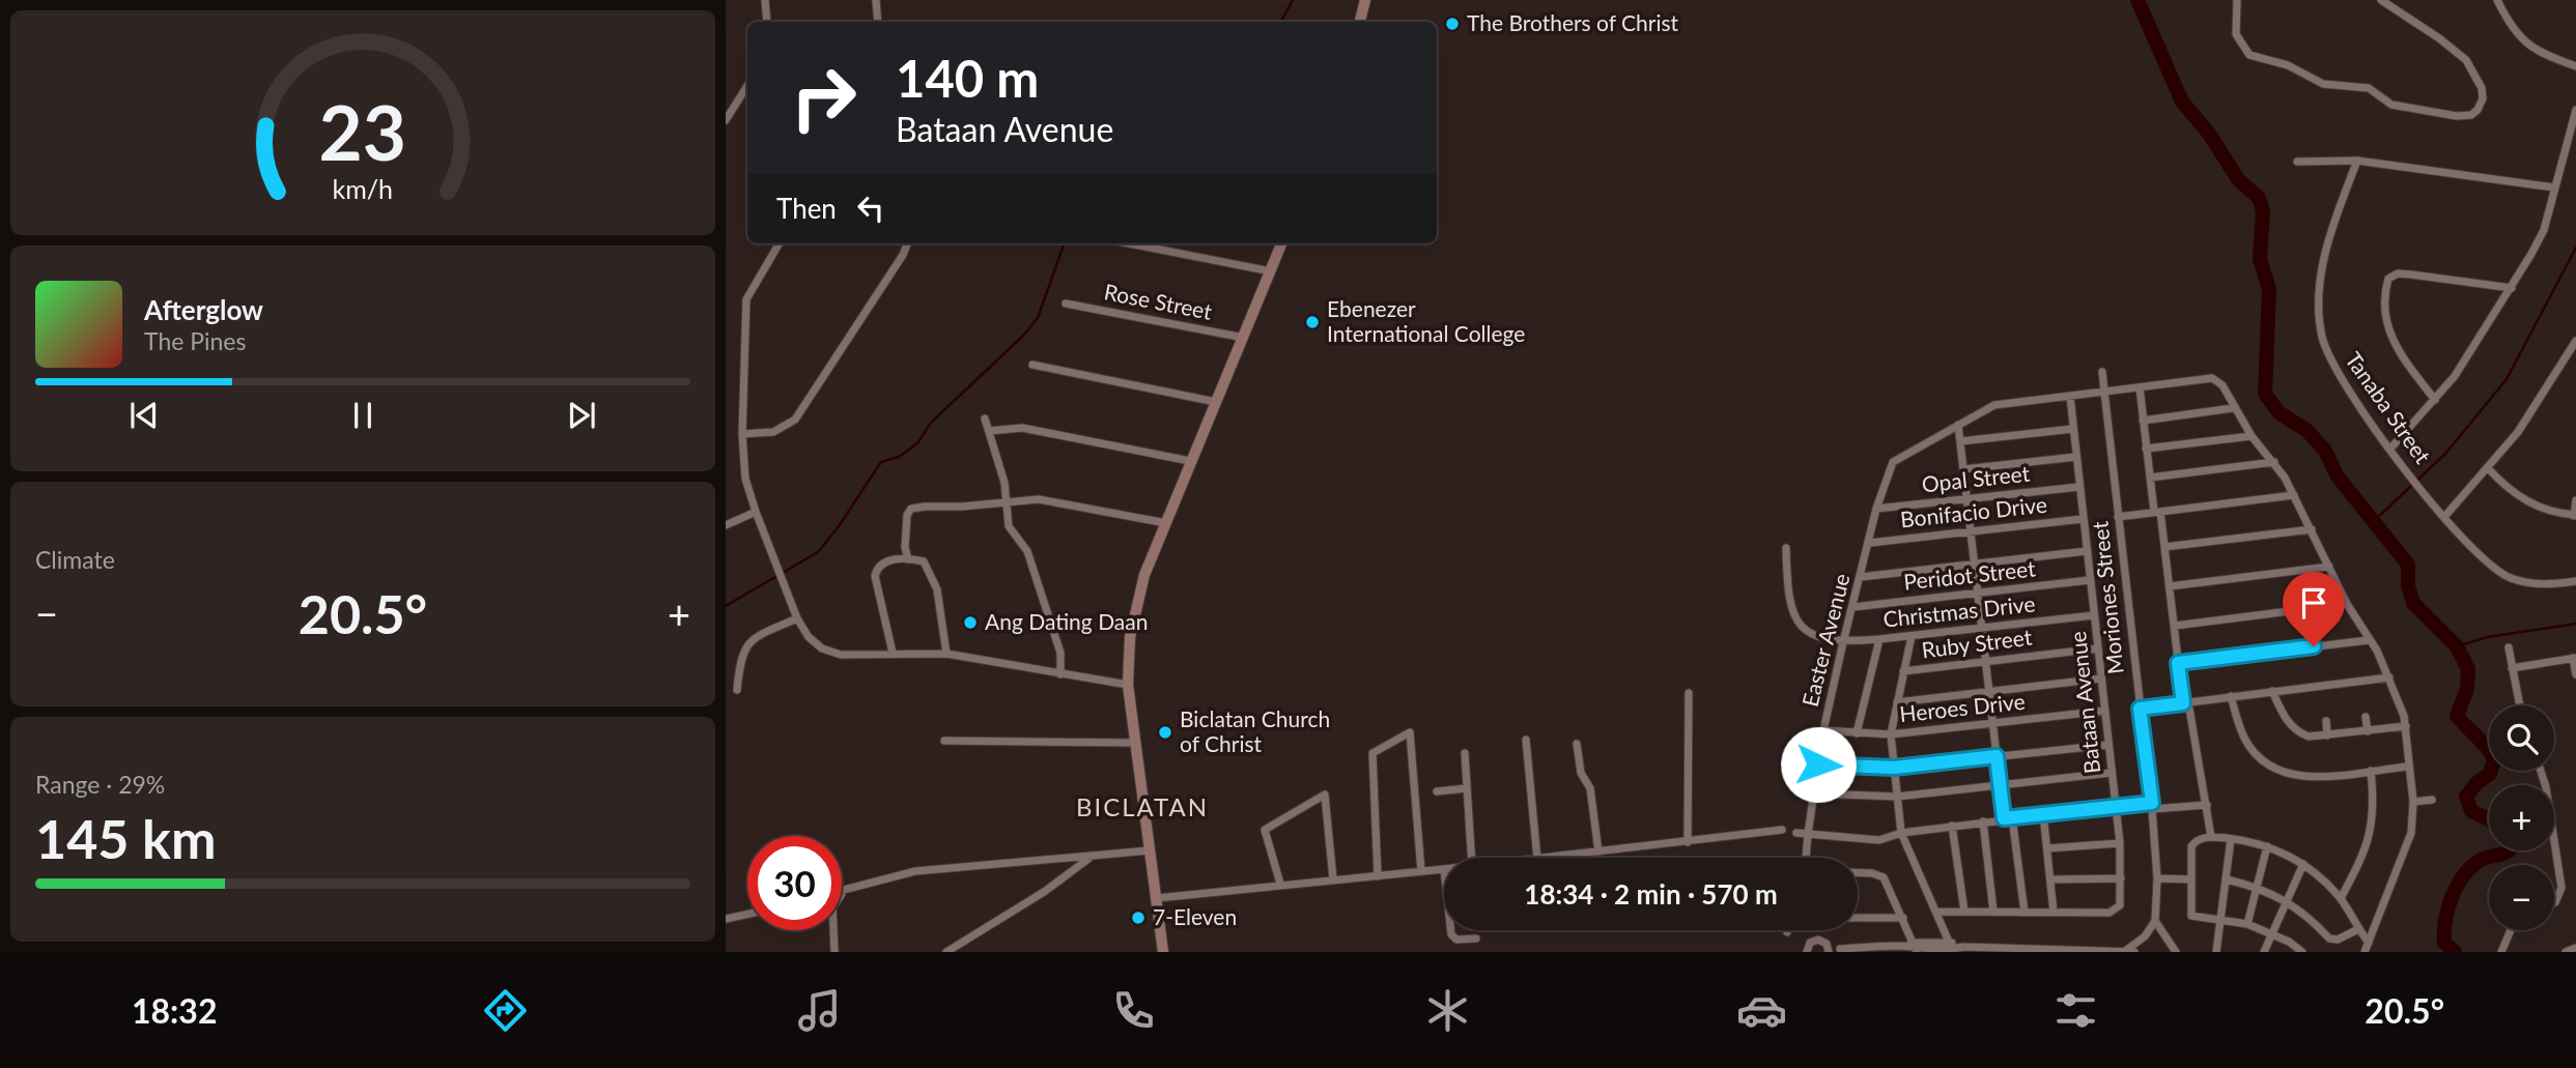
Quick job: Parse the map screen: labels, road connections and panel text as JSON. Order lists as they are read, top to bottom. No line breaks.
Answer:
{"streets":{"street":["Rose Street","Tanaba Street","Opal Street","Bonifacio Drive","Peridot Street","Moriones Street","Christmas Drive","Easter Avenue","Ruby Street","Bataan Avenue","Heroes Drive"]},"crossings":[["Opal Street","Easter Avenue"],["Opal Street","Bataan Avenue"],["Bonifacio Drive","Easter Avenue"],["Bonifacio Drive","Bataan Avenue"],["Peridot Street","Easter Avenue"],["Peridot Street","Bataan Avenue"],["Moriones Street","Easter Avenue"],["Christmas Drive","Easter Avenue"],["Christmas Drive","Bataan Avenue"],["Easter Avenue","Bataan Avenue"],["Easter Avenue","Heroes Drive"],["Ruby Street","Bataan Avenue"],["Bataan Avenue","Heroes Drive"]],"districts":["BICLATAN"],"places":["The Brothers of Christ","Ebenezer International College","Ang Dating Daan","Biclatan Church of Christ","7-Eleven"],"page":{"turn":["140 m","Bataan Avenue"],"then":"Then","song":["Afterglow","The Pines"],"tile":["Climate",["Range · 29%","145 km"]],"heat":["−","20.5°","+"],"map_buttons":["+","−"],"limit":"30","trip":"18:34 · 2 min · 570 m","tabs":["18:32","20.5°"],"gauge":["23","km/h"]}}
